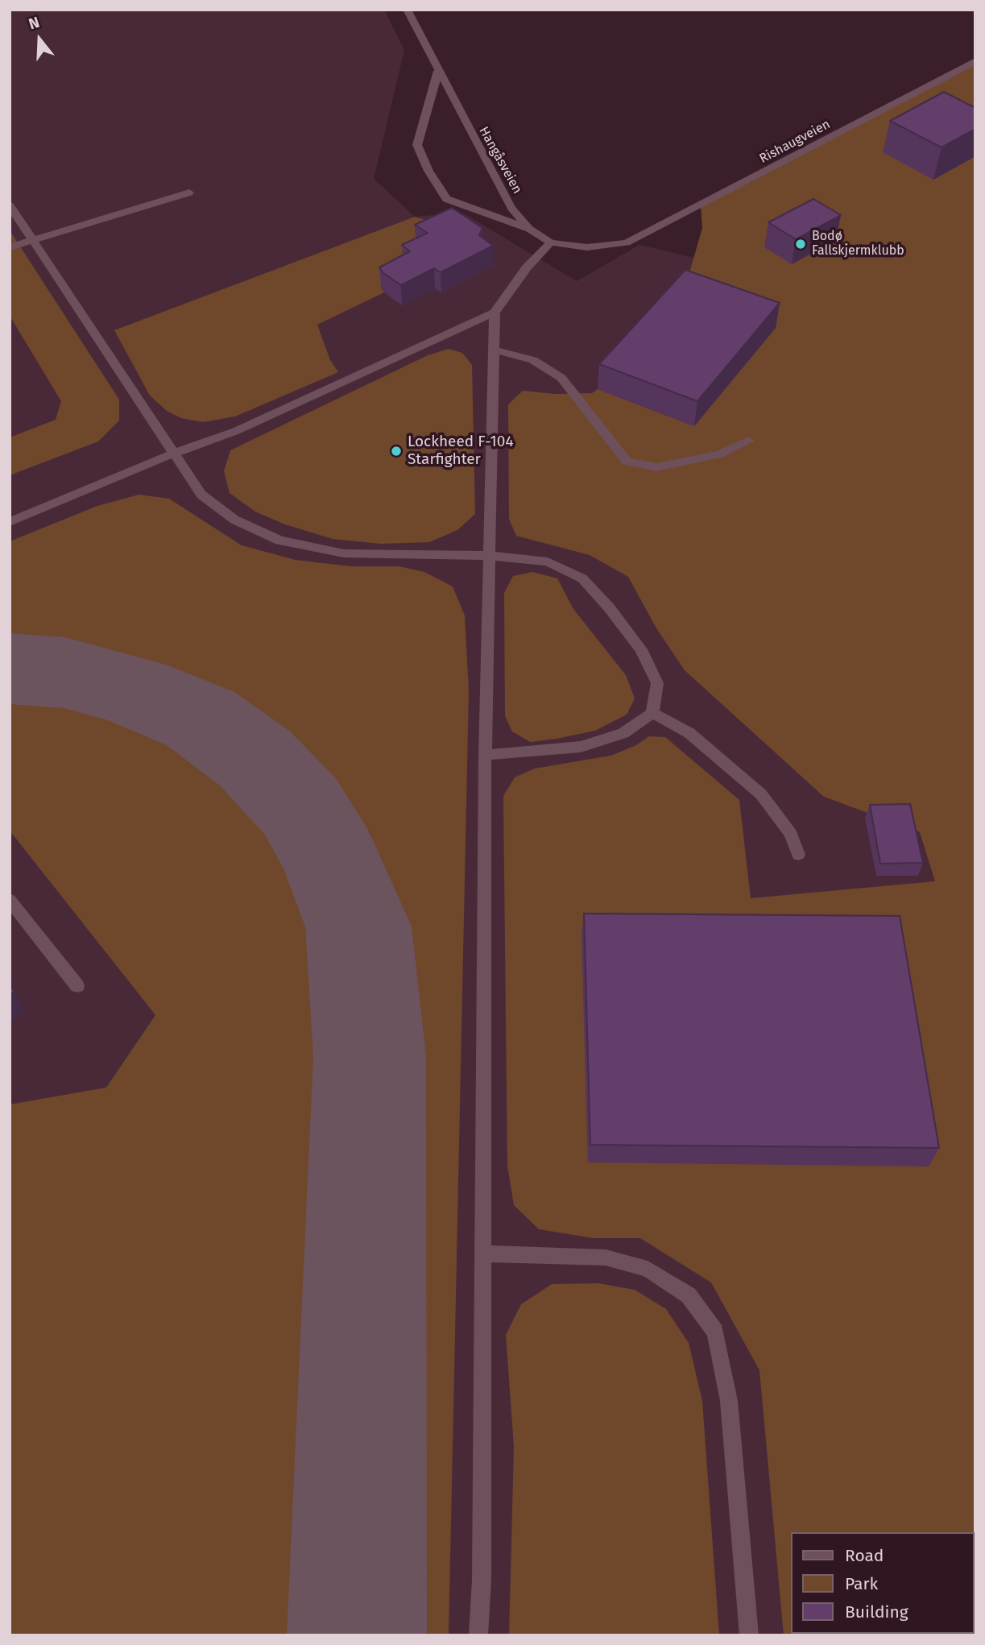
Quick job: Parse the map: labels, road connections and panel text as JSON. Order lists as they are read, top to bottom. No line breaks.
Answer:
{"streets":{"street":["Rishaugveien","Hangåsveien"]},"crossings":[["Rishaugveien","Hangåsveien"]],"places":["Bodø Fallskjermklubb","Lockheed F-104 Starfighter"],"legend":["Road","Park","Building"],"north":"top"}
